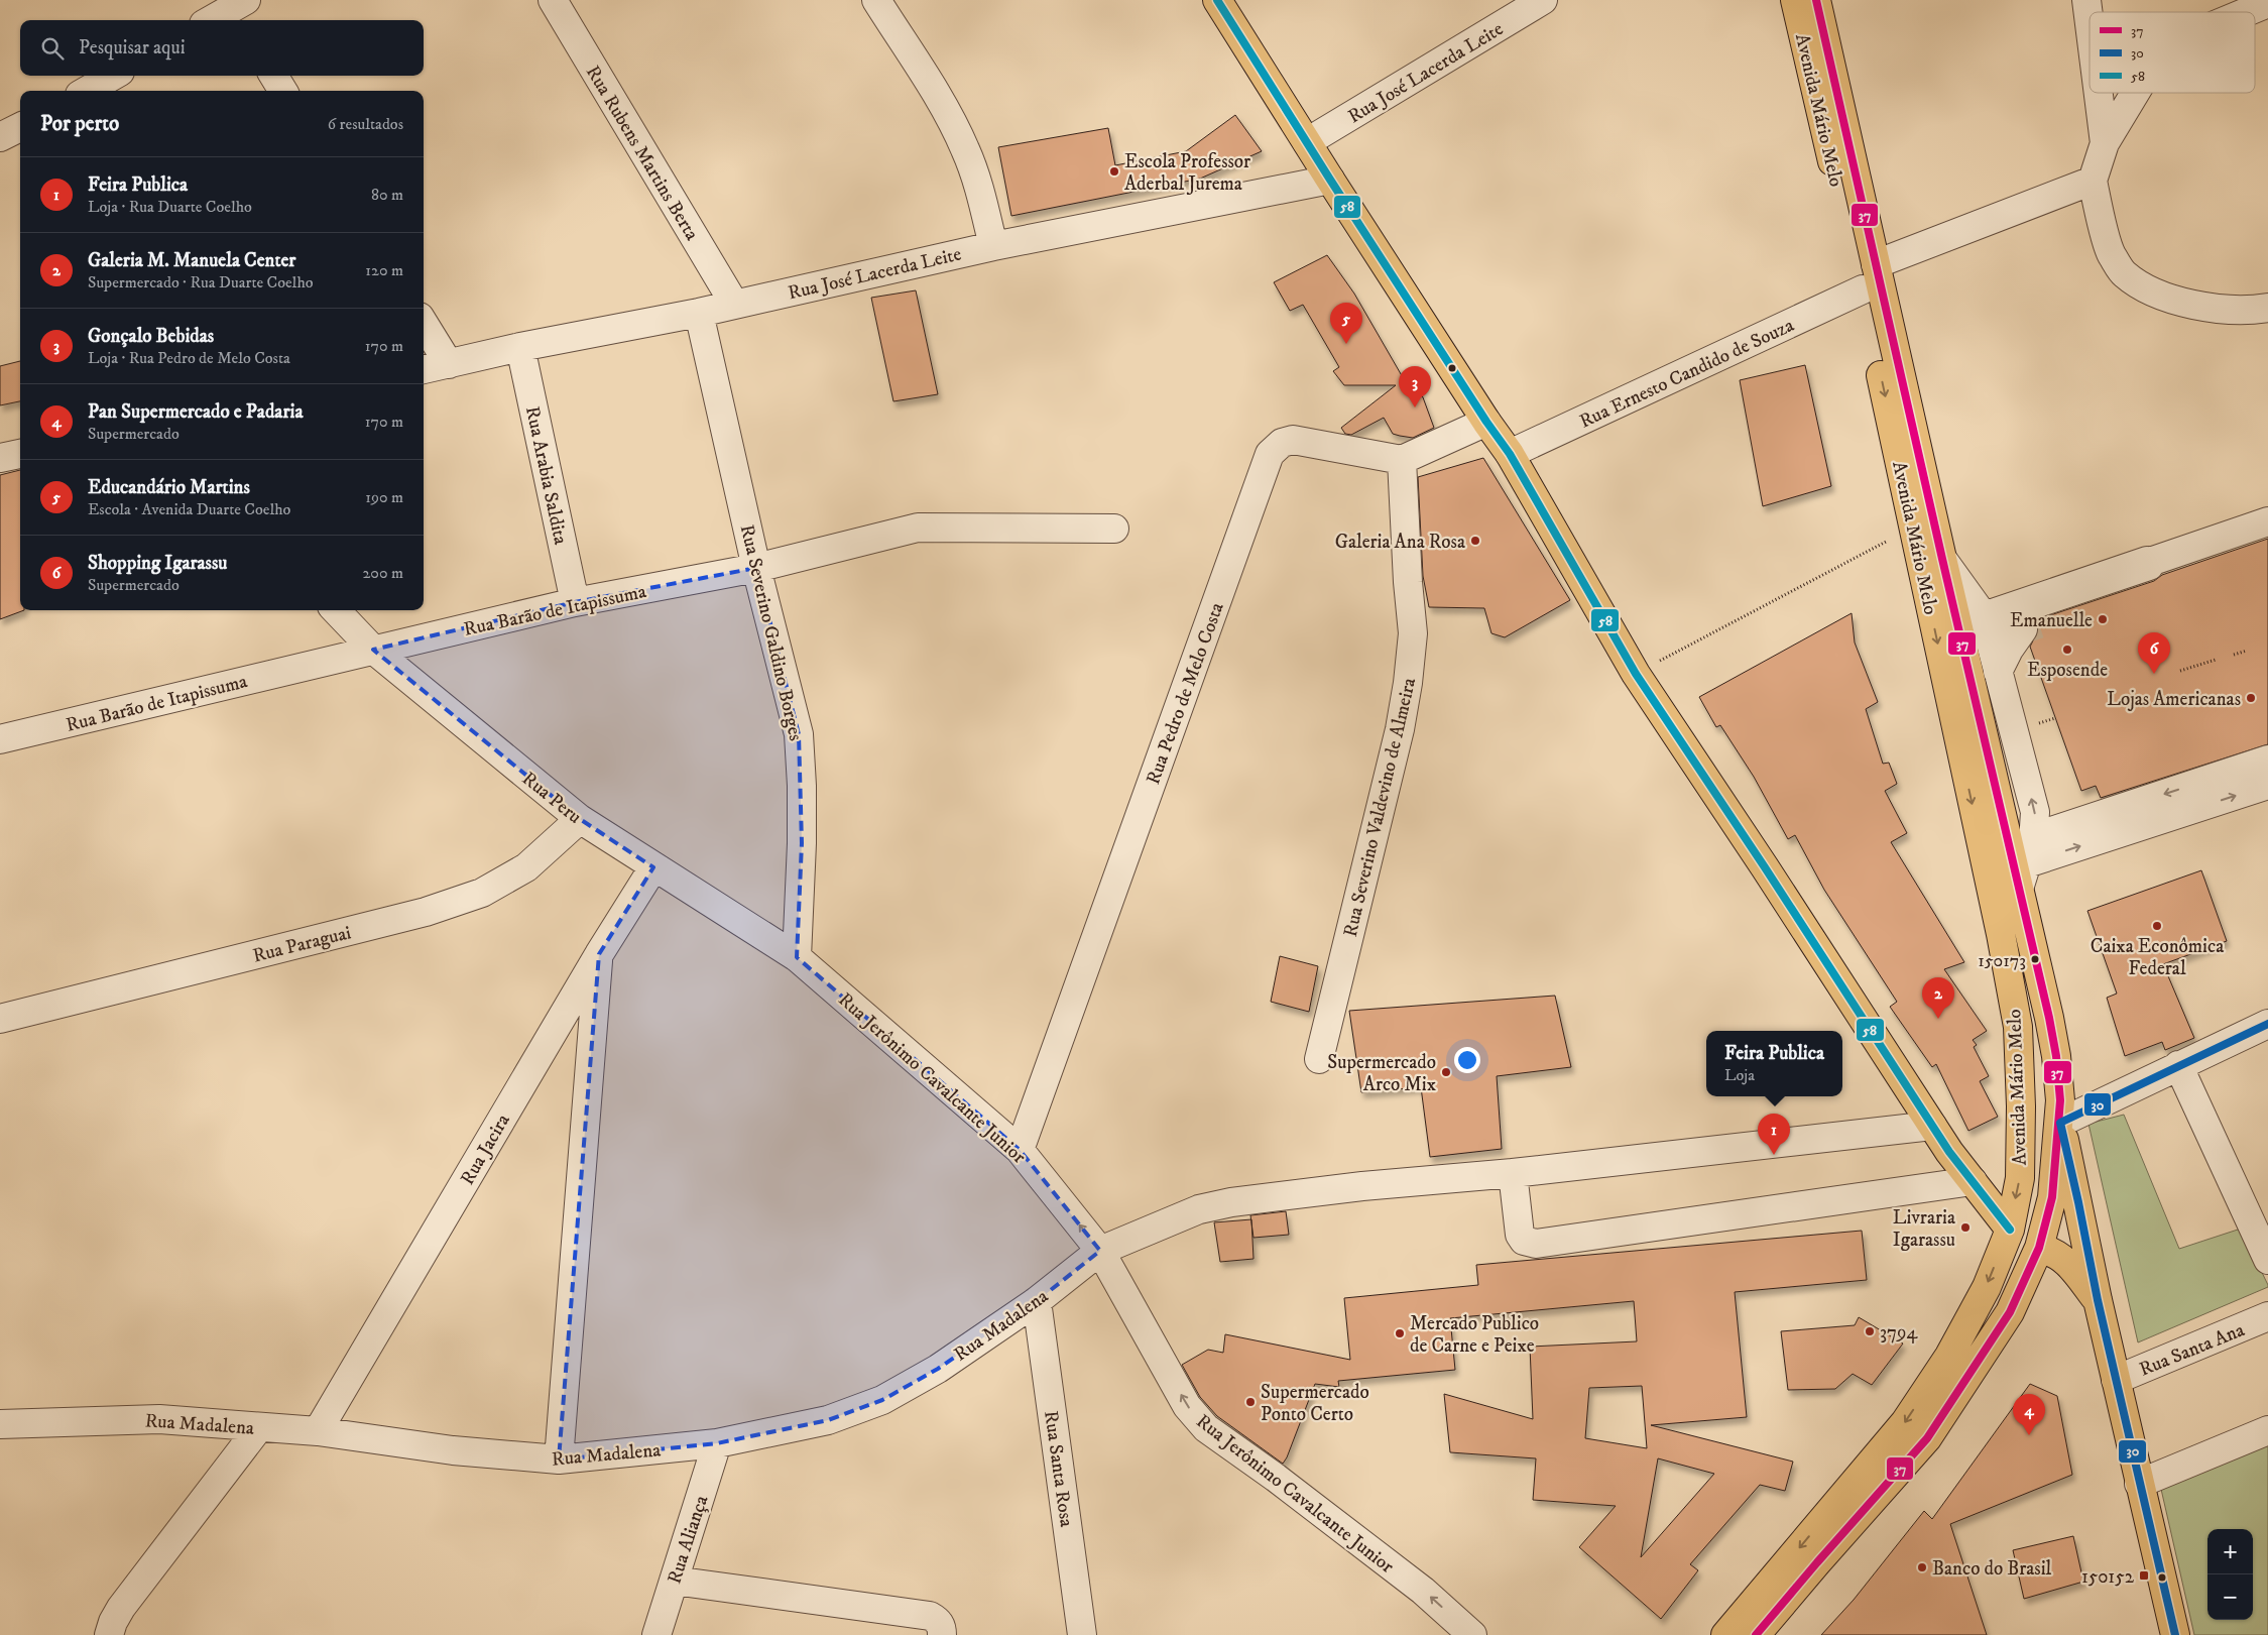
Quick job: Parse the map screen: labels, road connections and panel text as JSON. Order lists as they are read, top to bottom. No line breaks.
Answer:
{"streets":{"main road":["Avenida Mário Melo"],"street":["Rua José Lacerda Leite","Rua Rubens Martins Berta","Rua Ernesto Candido de Souza","Rua Arabia Saldita","Rua Barão de Itapissuma","Rua Severino Galdino Borges","Rua Pedro de Melo Costa","Rua Peru","Rua Severino Valdevino de Almeira","Rua Paraguai","Rua Jerônimo Cavalcante Junior","Rua Jacira","Rua Madalena","Rua Santa Ana","Rua Santa Rosa","Rua Aliança"]},"crossings":[["Rua José Lacerda Leite","Rua Rubens Martins Berta"],["Rua José Lacerda Leite","Rua Arabia Saldita"],["Rua José Lacerda Leite","Rua Severino Galdino Borges"],["Avenida Mário Melo","Rua Ernesto Candido de Souza"],["Rua Arabia Saldita","Rua Barão de Itapissuma"],["Rua Barão de Itapissuma","Rua Severino Galdino Borges"],["Rua Barão de Itapissuma","Rua Peru"],["Rua Severino Galdino Borges","Rua Peru"],["Rua Severino Galdino Borges","Rua Jerônimo Cavalcante Junior"],["Rua Pedro de Melo Costa","Rua Severino Valdevino de Almeira"],["Rua Pedro de Melo Costa","Rua Jerônimo Cavalcante Junior"],["Rua Peru","Rua Paraguai"],["Rua Peru","Rua Jerônimo Cavalcante Junior"],["Rua Peru","Rua Jacira"],["Rua Jerônimo Cavalcante Junior","Rua Madalena"],["Rua Jacira","Rua Madalena"],["Rua Madalena","Rua Santa Rosa"],["Rua Madalena","Rua Aliança"]],"one_way":["Rua Jerônimo Cavalcante Junior"],"places":{"other":["Escola Professor Aderbal Jurema","Galeria Ana Rosa","Emanuelle","Esposende","Lojas Americanas","Caixa Econômica Federal","150173","Supermercado Arco Mix","Livraria Igarassu","3794","Mercado Publico de Carne e Peixe","Supermercado Ponto Certo","Banco do Brasil"],"transit":["150152"]},"lines":["transit line 37","transit line 58","transit line 30"],"legend":["37","30","58"],"page":{"search":"Pesquisar aqui","heading":["Por perto","6 resultados"],"list":[{"mark":"1","name":"Feira Publica","note":"Loja · Rua Duarte Coelho","value":"80 m"},{"mark":"2","name":"Galeria M. Manuela Center","note":"Supermercado · Rua Duarte Coelho","value":"120 m"},{"mark":"3","name":"Gonçalo Bebidas","note":"Loja · Rua Pedro de Melo Costa","value":"170 m"},{"mark":"4","name":"Pan Supermercado e Padaria","note":"Supermercado","value":"170 m"},{"mark":"5","name":"Educandário Martins","note":"Escola · Avenida Duarte Coelho","value":"190 m"},{"mark":"6","name":"Shopping Igarassu","note":"Supermercado","value":"200 m"}],"pins":["5","3","6","2","1","4"],"popup":["Feira Publica","Loja"],"map_buttons":["+","−"]}}
